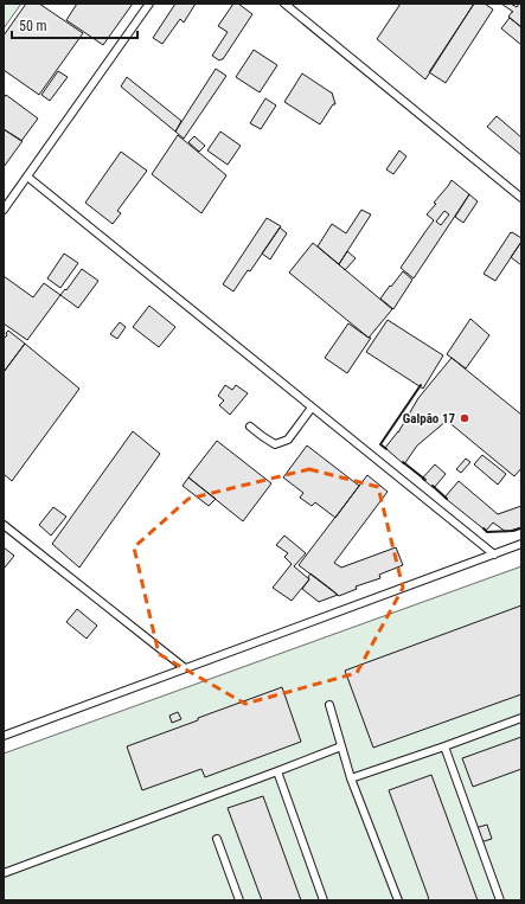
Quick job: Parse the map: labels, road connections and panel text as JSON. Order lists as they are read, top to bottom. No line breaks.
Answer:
{"places":["Galpão 17"],"scale_bar":"50 m"}
